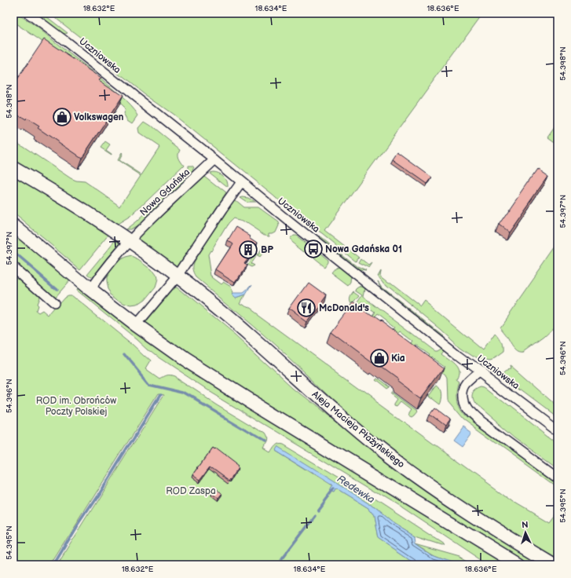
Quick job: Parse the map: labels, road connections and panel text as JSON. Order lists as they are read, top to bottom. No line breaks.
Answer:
{"streets":{"main road":["Aleja Macieja Płażyńskiego"],"street":["Uczniowska","Nowa Gdańska"]},"crossings":[["Uczniowska","Nowa Gdańska"],["Nowa Gdańska","Aleja Macieja Płażyńskiego"]],"water":["Redewka"],"parks":["ROD im. Obrońców Poczty Polskiej","ROD Zaspa"],"places":{"shop":["Volkswagen","Kia"],"bus stop":["Nowa Gdańska 01"],"building":["BP"],"restaurant":["McDonald's"]},"north":"top","coordinates":["18.632°E","18.634°E","18.636°E","54.398°N","54.397°N","54.396°N","54.395°N"]}
